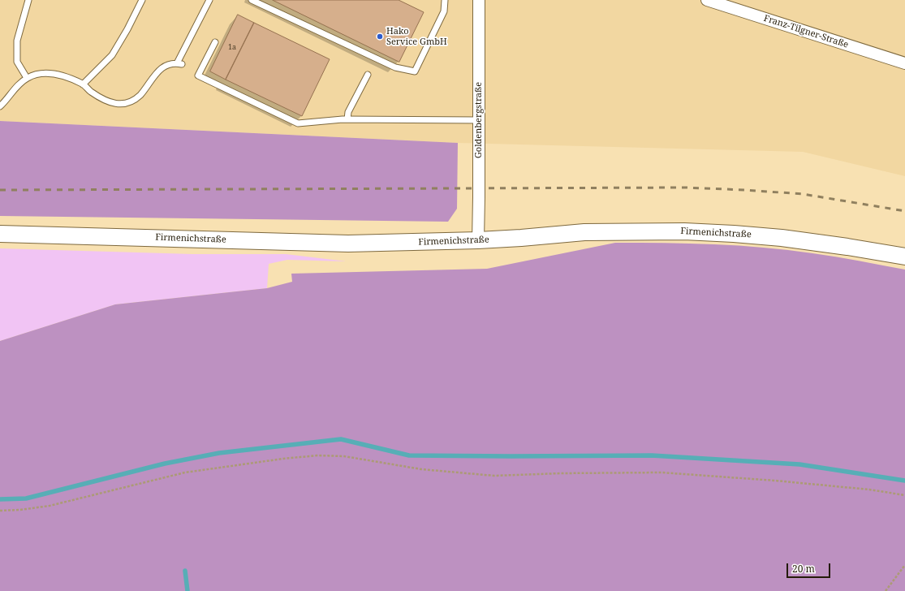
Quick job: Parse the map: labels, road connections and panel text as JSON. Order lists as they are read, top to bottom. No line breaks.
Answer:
{"streets":{"street":["Franz-Tilgner-Straße","Goldenbergstraße","Firmenichstraße"]},"crossings":[["Goldenbergstraße","Firmenichstraße"]],"places":["Hako Service GmbH"],"house_numbers":["1a"],"scale_bar":"20 m"}
